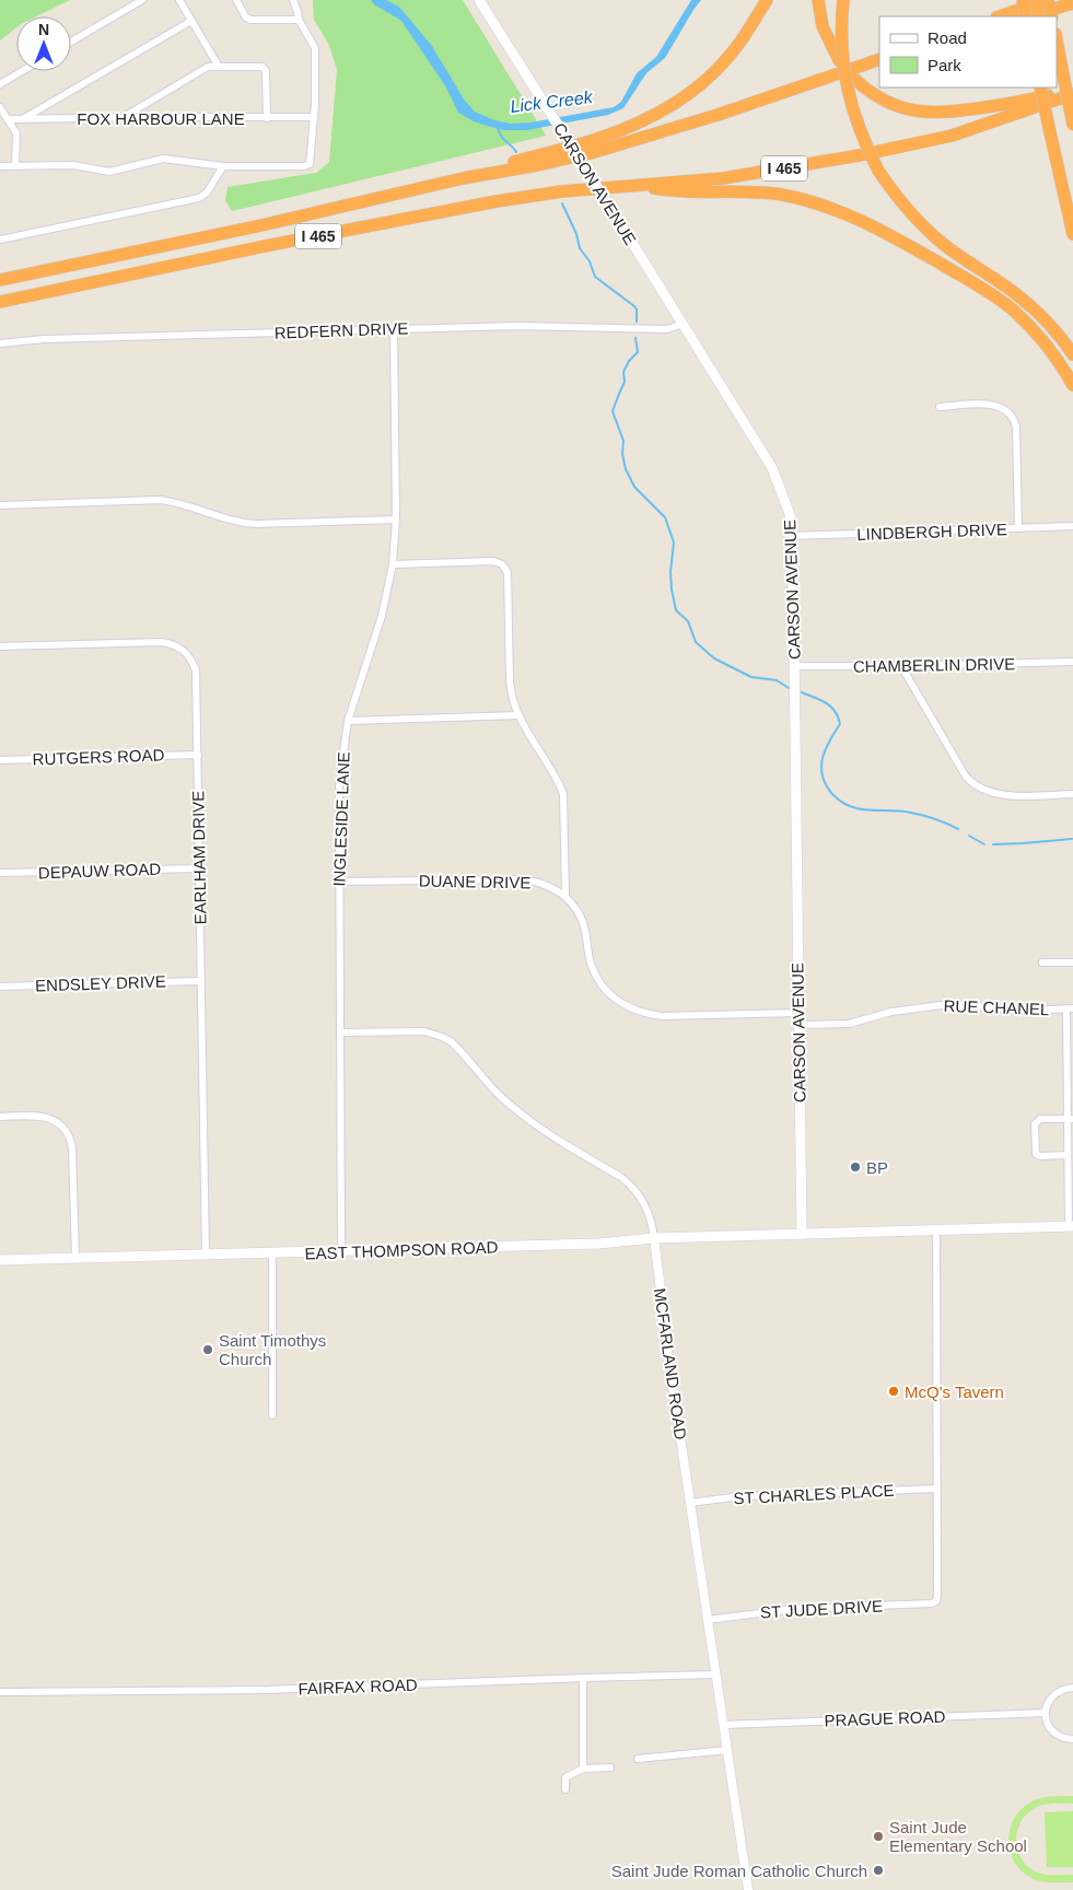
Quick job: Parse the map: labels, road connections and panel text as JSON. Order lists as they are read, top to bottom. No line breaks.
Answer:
{"streets":{"highway":["I 465"],"main road":["CARSON AVENUE","EAST THOMPSON ROAD"],"street":["FOX HARBOUR LANE","REDFERN DRIVE","LINDBERGH DRIVE","CHAMBERLIN DRIVE","RUTGERS ROAD","INGLESIDE LANE","EARLHAM DRIVE","DEPAUW ROAD","DUANE DRIVE","ENDSLEY DRIVE","RUE CHANEL","MCFARLAND ROAD","ST CHARLES PLACE","ST JUDE DRIVE","FAIRFAX ROAD","PRAGUE ROAD"]},"crossings":[["CARSON AVENUE","REDFERN DRIVE"],["CARSON AVENUE","LINDBERGH DRIVE"],["CARSON AVENUE","CHAMBERLIN DRIVE"],["CARSON AVENUE","DUANE DRIVE"],["CARSON AVENUE","RUE CHANEL"],["CARSON AVENUE","EAST THOMPSON ROAD"],["REDFERN DRIVE","INGLESIDE LANE"],["RUTGERS ROAD","EARLHAM DRIVE"],["INGLESIDE LANE","DUANE DRIVE"],["INGLESIDE LANE","EAST THOMPSON ROAD"],["INGLESIDE LANE","MCFARLAND ROAD"],["EARLHAM DRIVE","DEPAUW ROAD"],["EARLHAM DRIVE","ENDSLEY DRIVE"],["EARLHAM DRIVE","EAST THOMPSON ROAD"],["EAST THOMPSON ROAD","MCFARLAND ROAD"],["MCFARLAND ROAD","ST CHARLES PLACE"],["MCFARLAND ROAD","ST JUDE DRIVE"],["MCFARLAND ROAD","FAIRFAX ROAD"],["MCFARLAND ROAD","PRAGUE ROAD"],["ST CHARLES PLACE","ST JUDE DRIVE"]],"water":["Lick Creek"],"places":["BP","Saint Timothys Church","McQ's Tavern","Saint Jude Elementary School","Saint Jude Roman Catholic Church"],"legend":["Road","Park"],"north":"top"}
